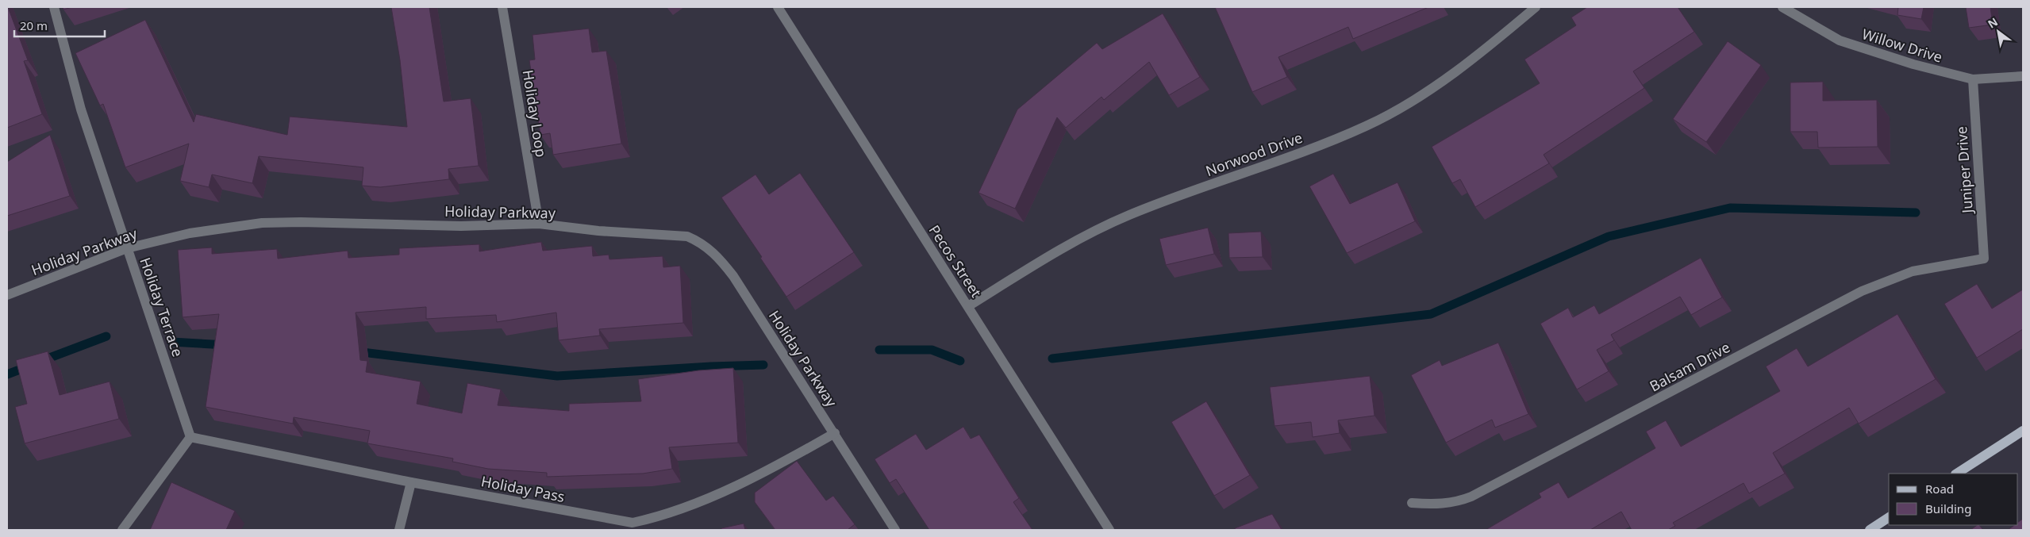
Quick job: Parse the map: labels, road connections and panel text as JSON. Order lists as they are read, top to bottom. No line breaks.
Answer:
{"streets":{"street":["Willow Drive","Holiday Loop","Norwood Drive","Juniper Drive","Holiday Parkway","Pecos Street","Holiday Terrace","Balsam Drive","Holiday Pass"]},"crossings":[["Willow Drive","Juniper Drive"],["Holiday Loop","Holiday Parkway"],["Norwood Drive","Pecos Street"],["Juniper Drive","Balsam Drive"],["Holiday Parkway","Holiday Terrace"],["Holiday Parkway","Holiday Pass"],["Holiday Terrace","Holiday Pass"]],"legend":["Road","Building"],"scale_bar":"20 m","north":"top left"}
